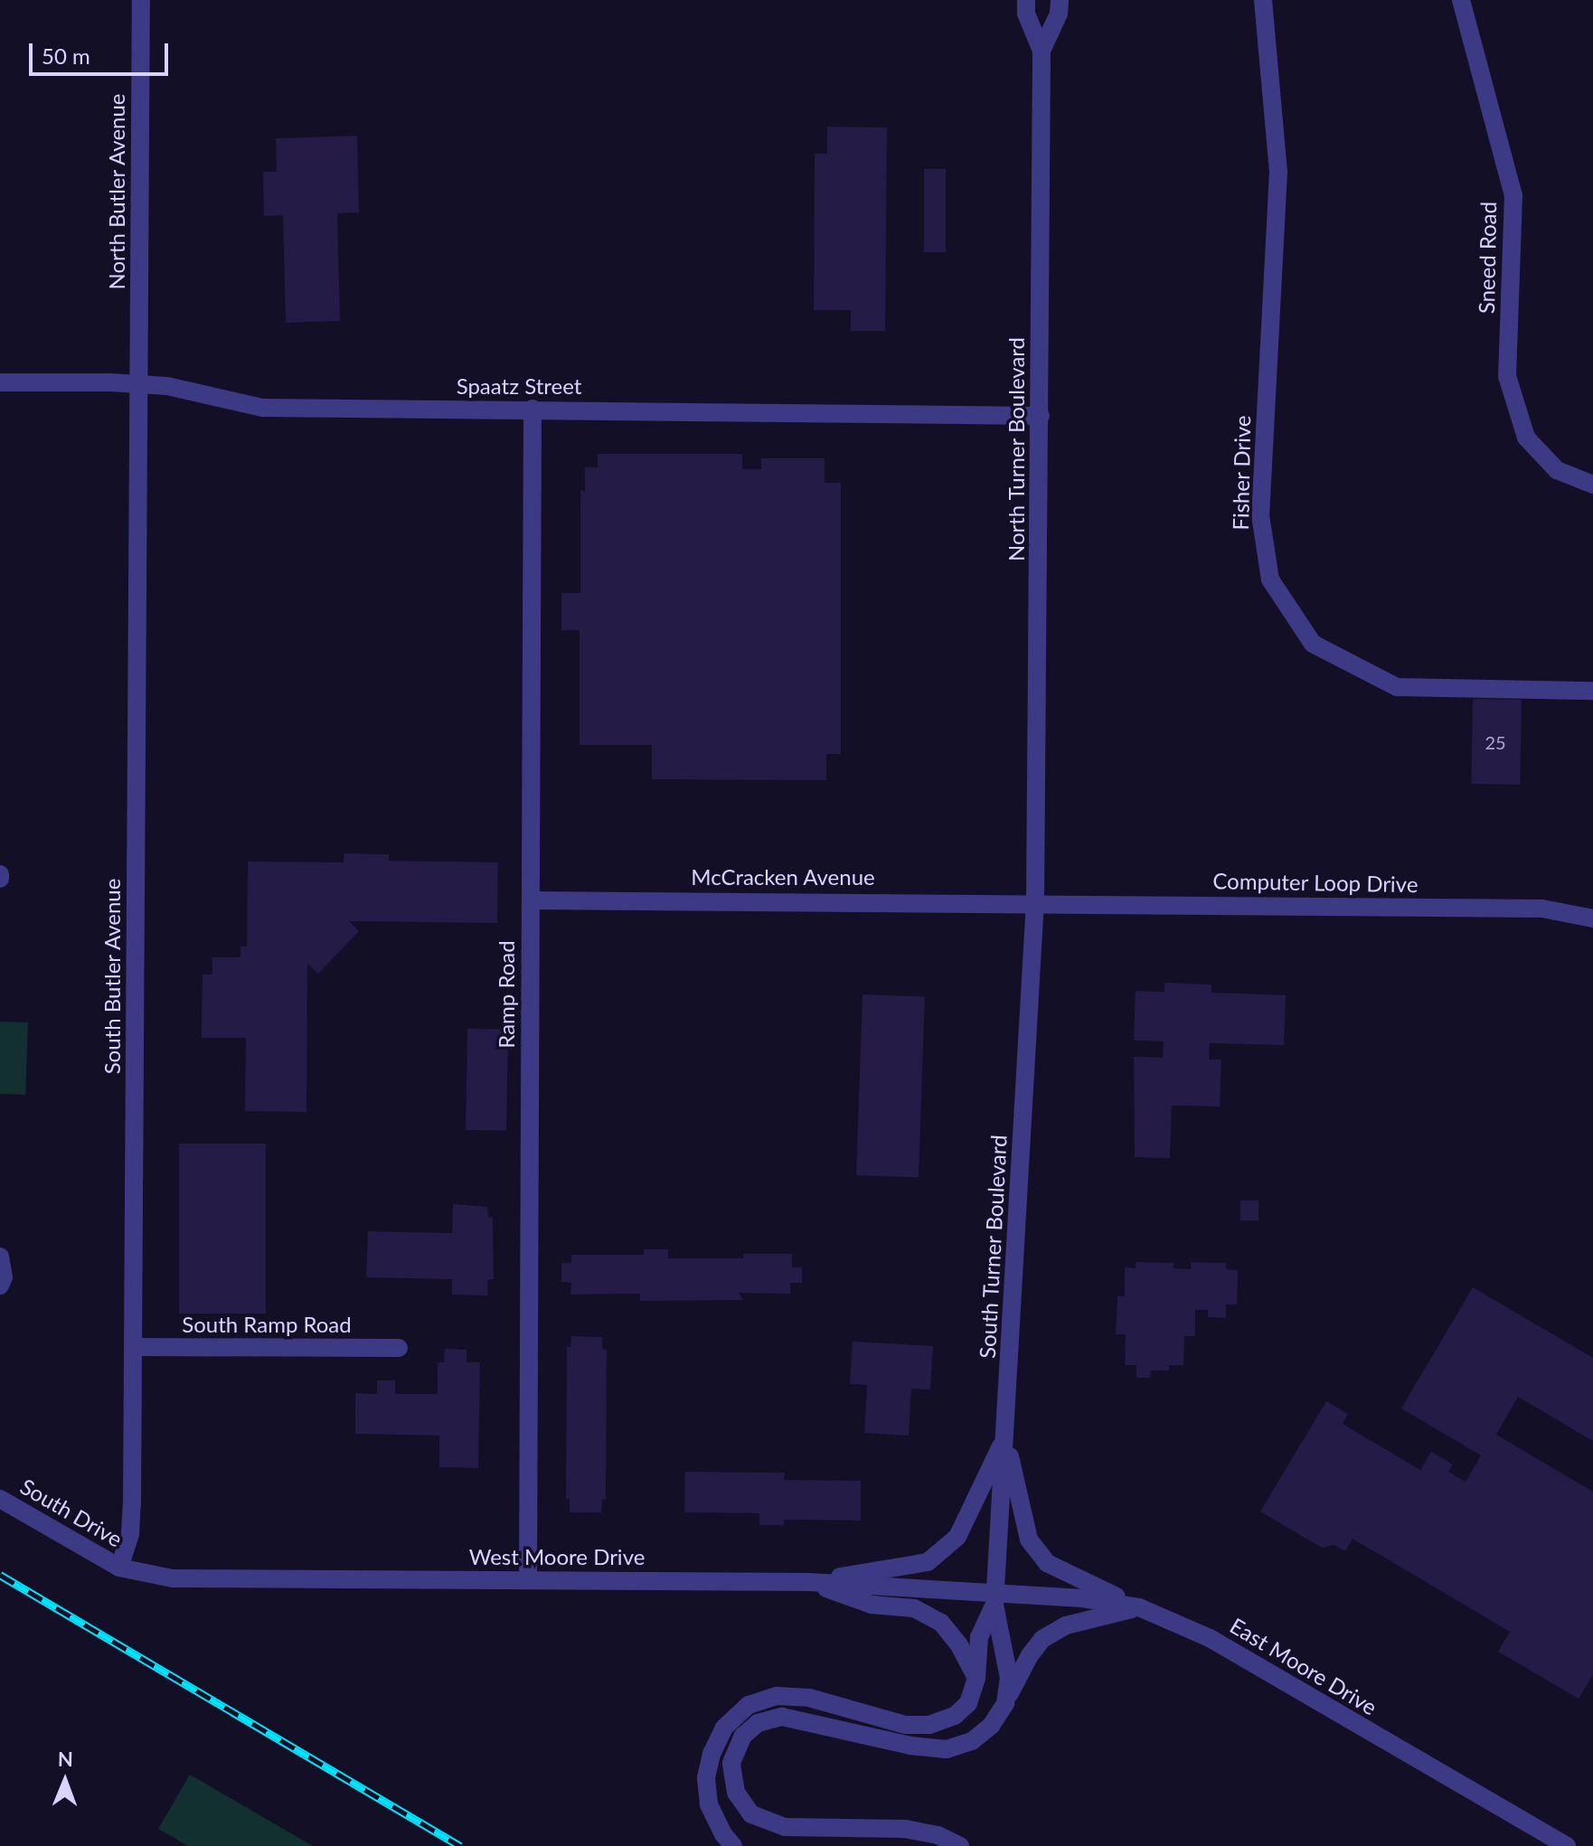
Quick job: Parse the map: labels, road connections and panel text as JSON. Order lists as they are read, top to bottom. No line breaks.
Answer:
{"streets":{"street":["North Butler Avenue","Sneed Road","Spaatz Street","North Turner Boulevard","Fisher Drive","McCracken Avenue","Computer Loop Drive","South Butler Avenue","Ramp Road","South Turner Boulevard","South Ramp Road","South Drive","West Moore Drive","East Moore Drive"]},"crossings":[["North Butler Avenue","Spaatz Street"],["North Butler Avenue","South Butler Avenue"],["Spaatz Street","North Turner Boulevard"],["Spaatz Street","South Butler Avenue"],["Spaatz Street","Ramp Road"],["North Turner Boulevard","McCracken Avenue"],["North Turner Boulevard","Computer Loop Drive"],["North Turner Boulevard","South Turner Boulevard"],["McCracken Avenue","Computer Loop Drive"],["McCracken Avenue","Ramp Road"],["McCracken Avenue","South Turner Boulevard"],["Computer Loop Drive","South Turner Boulevard"],["South Butler Avenue","South Ramp Road"],["South Butler Avenue","South Drive"],["South Butler Avenue","West Moore Drive"],["Ramp Road","West Moore Drive"],["South Turner Boulevard","West Moore Drive"],["South Turner Boulevard","East Moore Drive"],["South Drive","West Moore Drive"],["West Moore Drive","East Moore Drive"]],"house_numbers":["25"],"scale_bar":"50 m","north":"top"}
